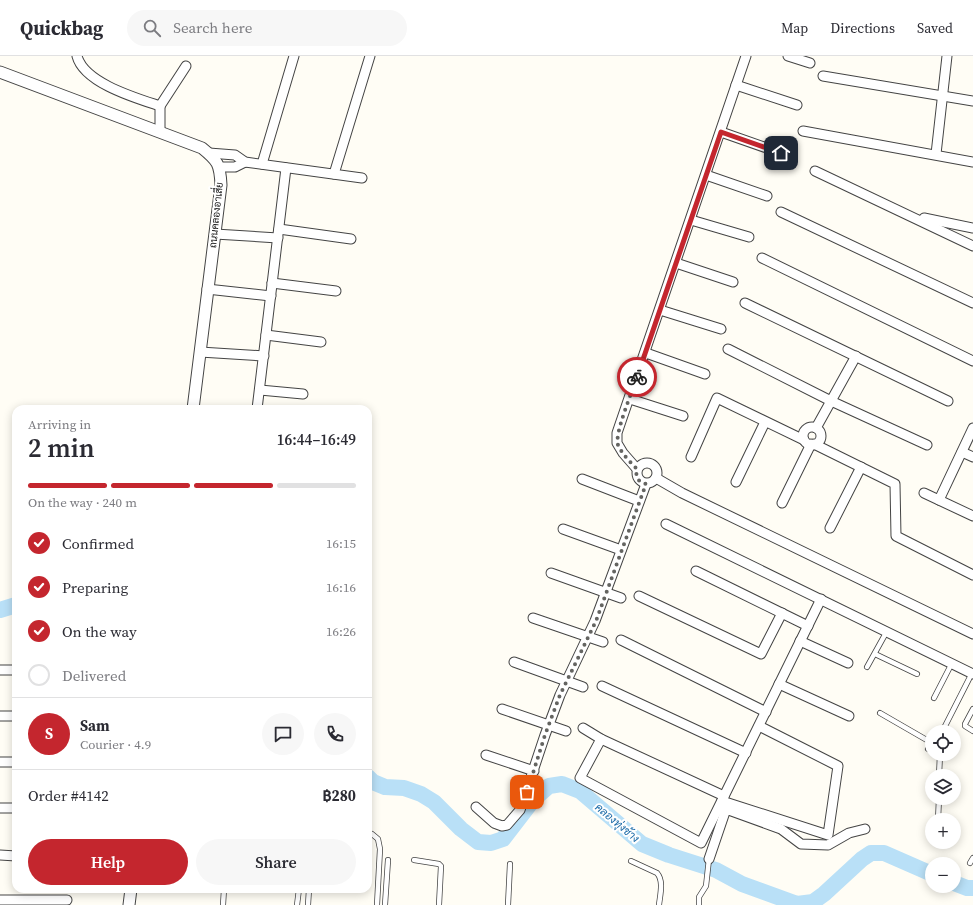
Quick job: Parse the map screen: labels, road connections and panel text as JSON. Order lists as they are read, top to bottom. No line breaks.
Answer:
{"streets":{"street":["ถนนคลองอาเสี่ย"]},"water":["คลองทุ่งช้าง"],"page":{"header":"Quickbag","search":"Search here","nav":["Map","Directions","Saved"],"heading":["2 min","Arriving in","16:44–16:49"],"panel":["Sam","Courier · 4.9","Order #4142","฿280"],"bar":"On the way · 240 m","list":[["Confirmed","16:15"],["Preparing","16:16"],["On the way","16:26"],"Delivered"],"round":"S","map_buttons":["+","−"],"buttons":["Help","Share"]}}
